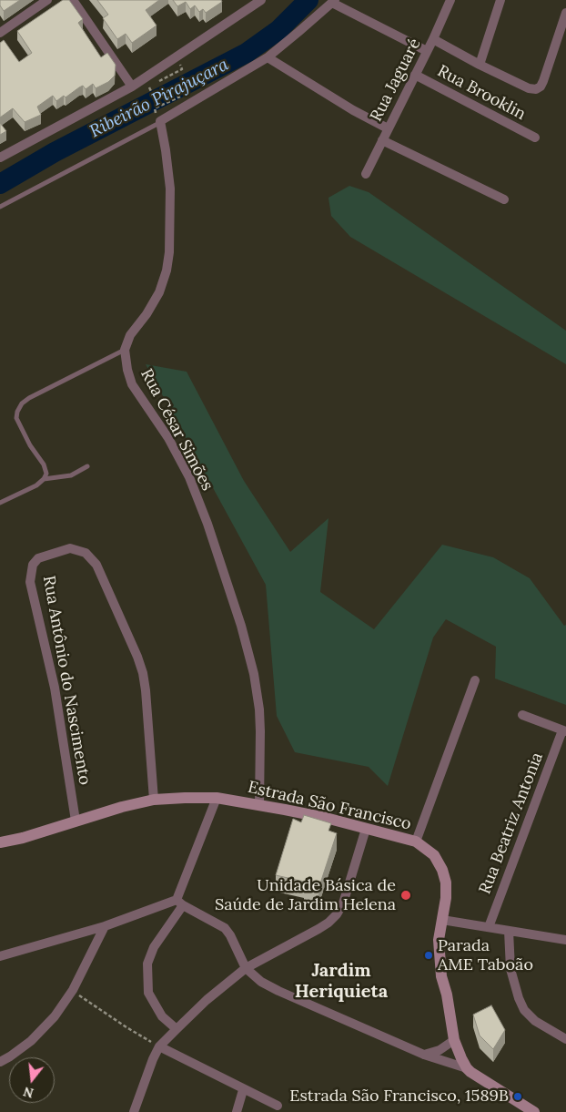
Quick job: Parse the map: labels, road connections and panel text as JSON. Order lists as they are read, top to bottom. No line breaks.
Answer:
{"streets":{"main road":["Estrada São Francisco"],"street":["Rua Jaguaré","Rua Brooklin","Rua César Simões","Rua Antônio do Nascimento","Rua Beatriz Antonia"]},"crossings":[["Rua Jaguaré","Rua Brooklin"],["Rua César Simões","Estrada São Francisco"],["Rua Antônio do Nascimento","Estrada São Francisco"]],"districts":["Jardim Heriquieta"],"water":["Ribeirão Pirajuçara"],"places":["Unidade Básica de Saúde de Jardim Helena","Parada AME Taboão","Estrada São Francisco, 1589B"],"north":"bottom"}
